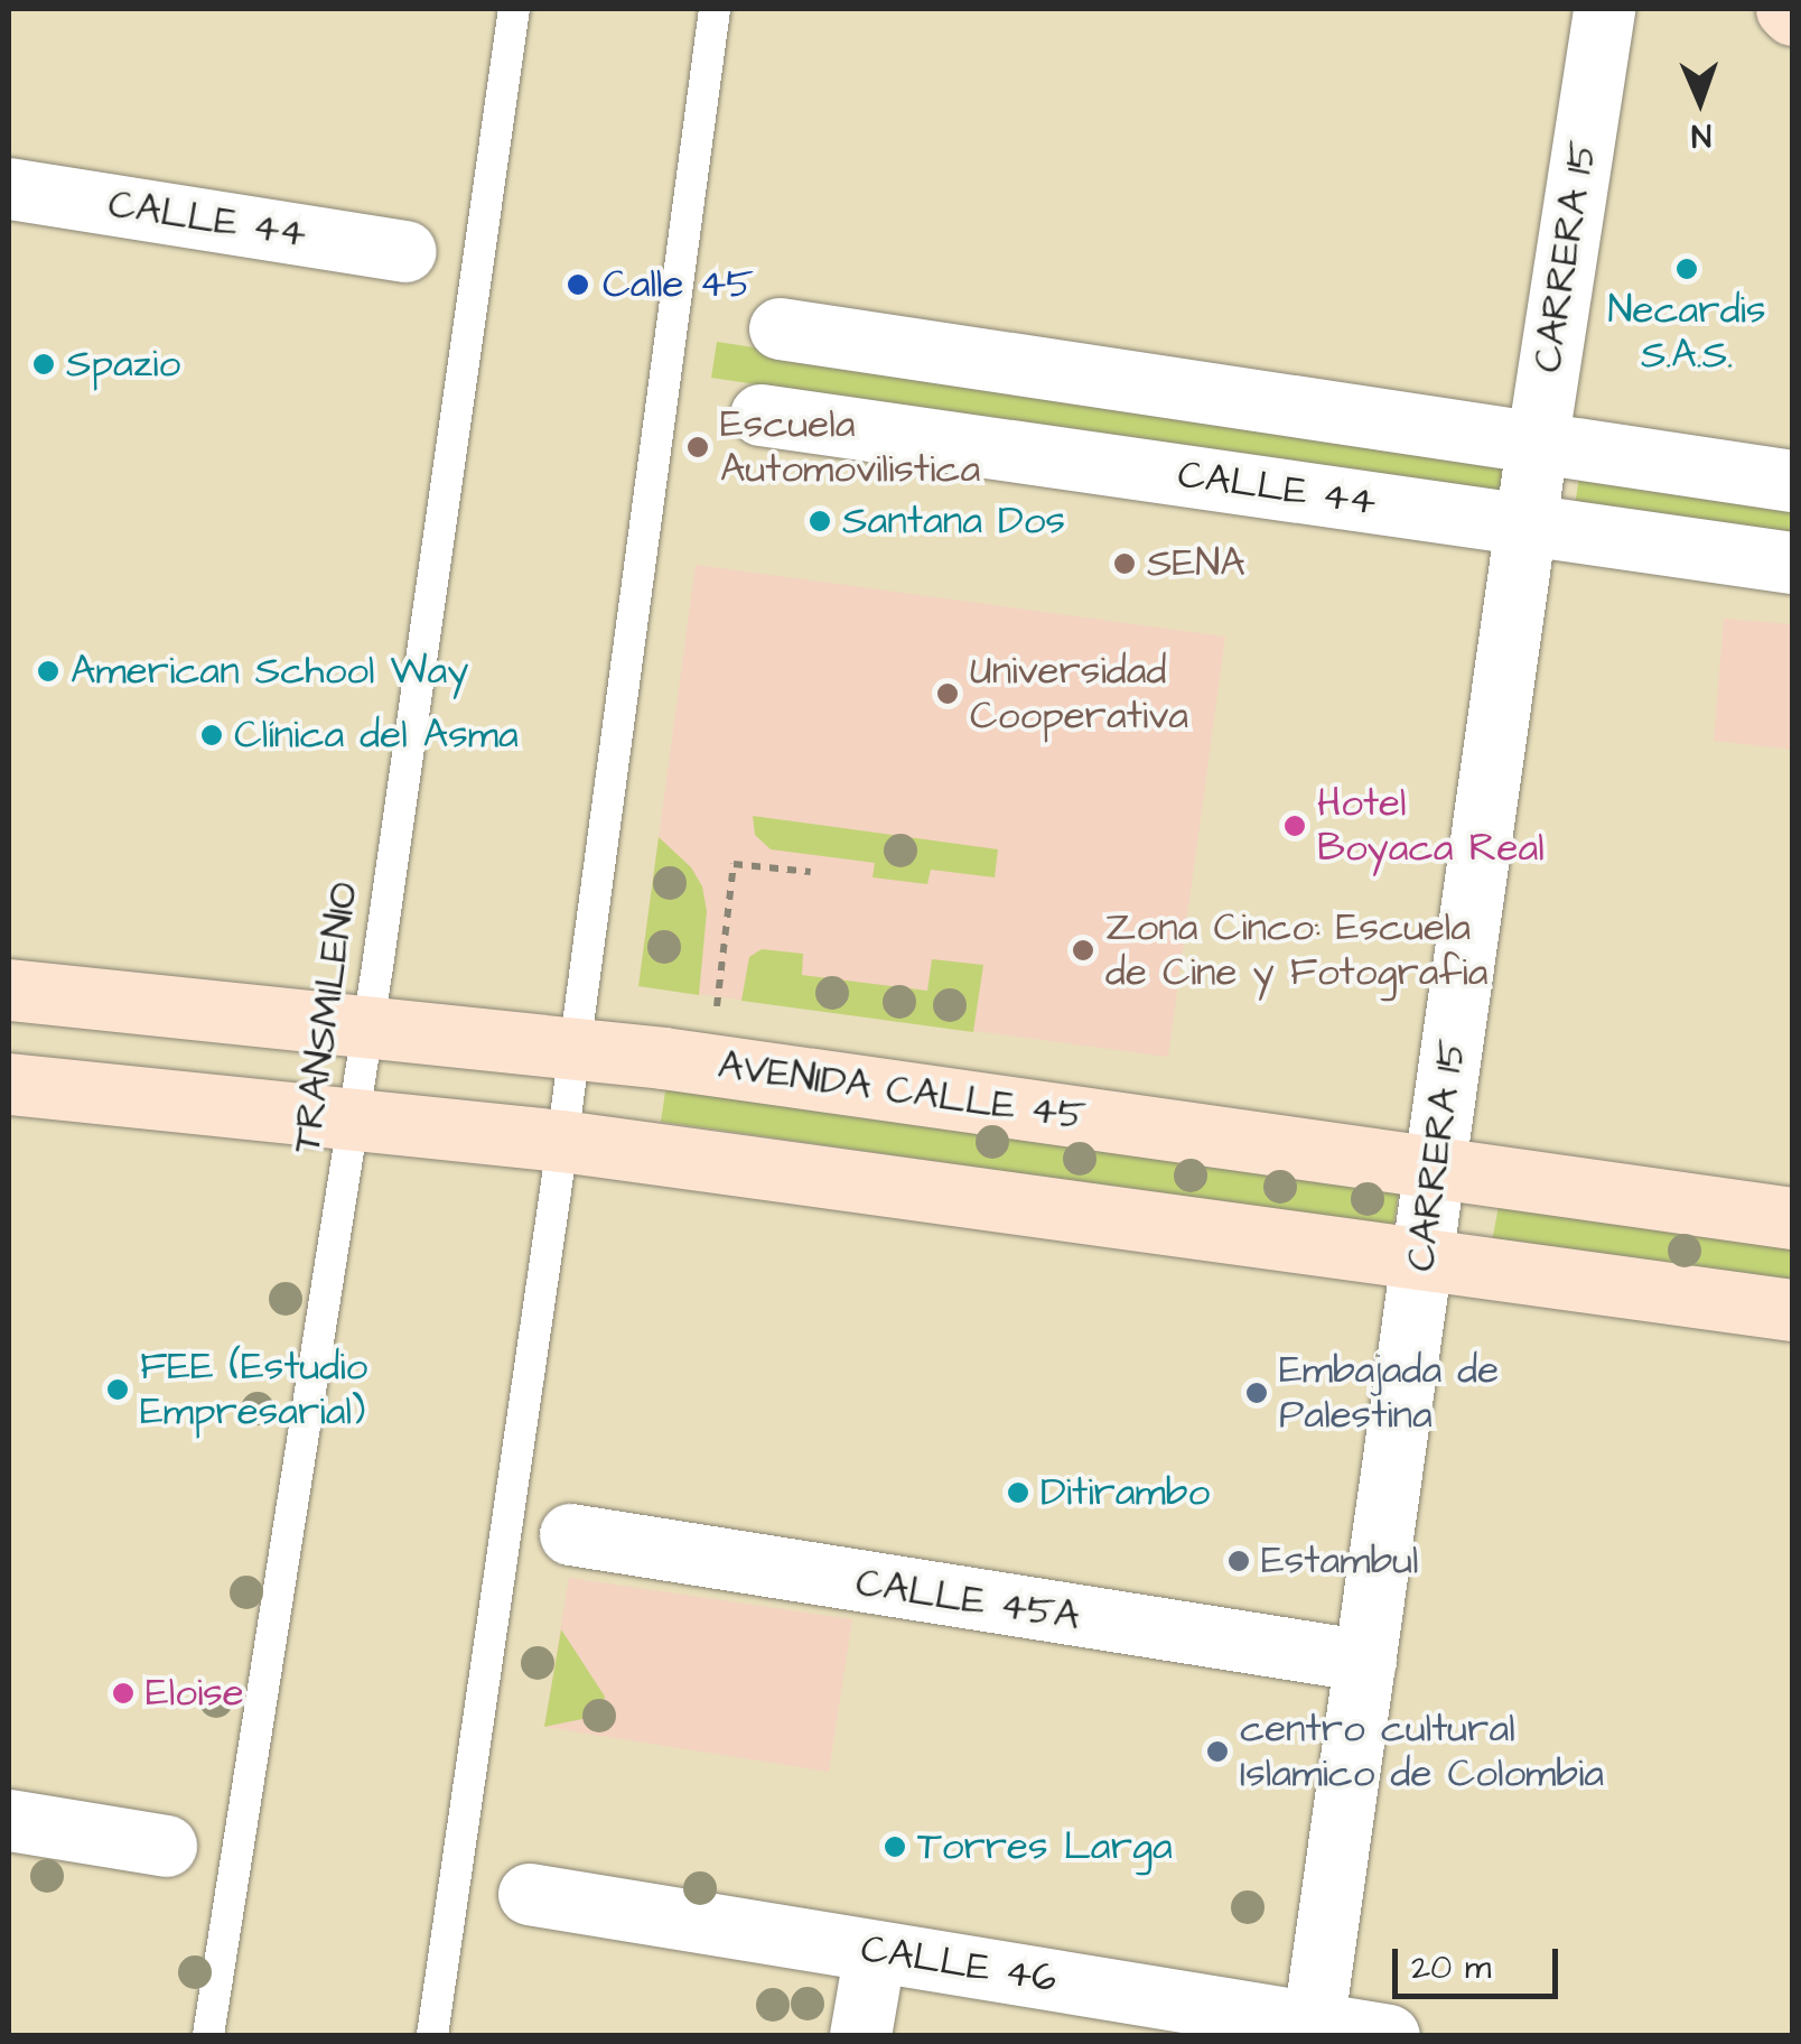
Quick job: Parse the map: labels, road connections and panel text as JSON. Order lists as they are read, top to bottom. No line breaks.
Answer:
{"streets":{"main road":["AVENIDA CALLE 45"],"street":["CALLE 44","CARRERA 15","CALLE 45A","CALLE 46"],"lane":["TRANSMILENIO"]},"crossings":[["CALLE 44","CARRERA 15"],["CARRERA 15","AVENIDA CALLE 45"],["CARRERA 15","CALLE 45A"],["CARRERA 15","CALLE 46"],["TRANSMILENIO","AVENIDA CALLE 45"]],"places":["Necardis S.A.S.","Calle 45","Spazio","Escuela Automovilistica","Santana Dos","SENA","American School Way","Universidad Cooperativa","Clínica del Asma","Hotel Boyaca Real","Zona Cinco: Escuela de Cine y Fotografia","FEE (Estudio Empresarial)","Embajada de Palestina","Ditirambo","Estambul","Eloise","centro cultural Islamico de Colombia","Torres Larga"],"scale_bar":"20 m","north":"bottom"}
